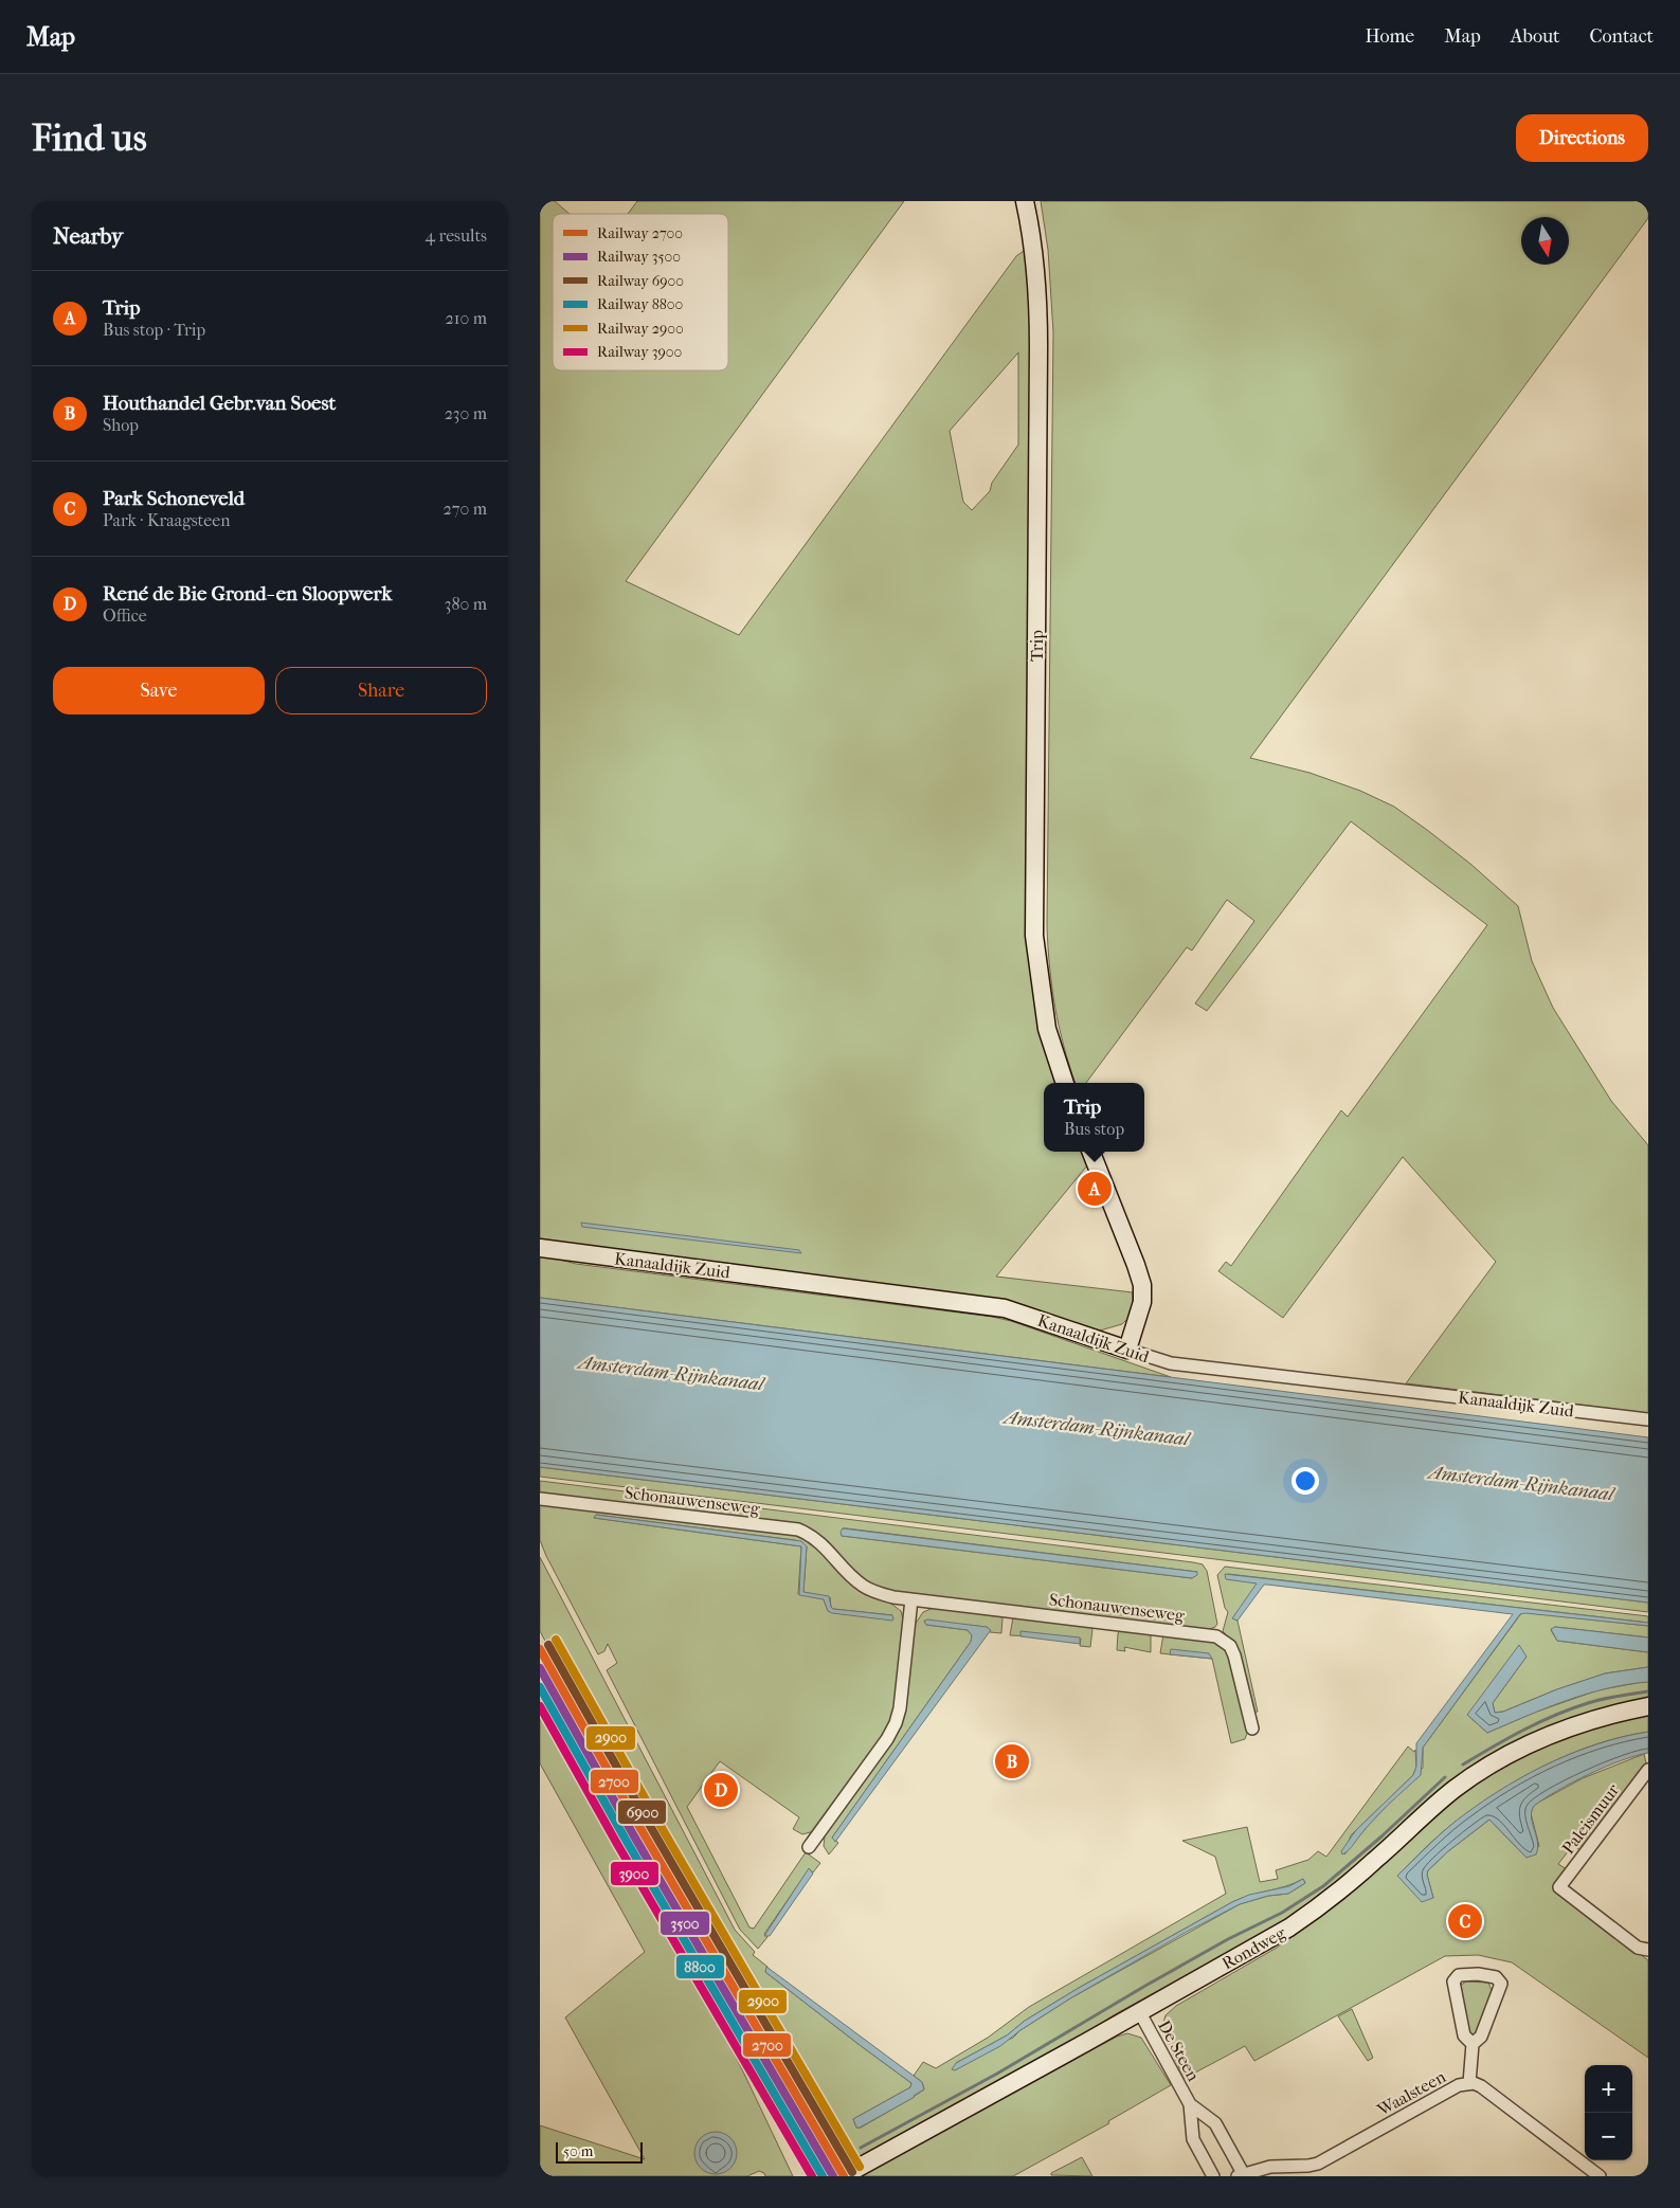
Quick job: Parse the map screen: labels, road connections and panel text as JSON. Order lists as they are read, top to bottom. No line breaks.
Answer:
{"streets":{"street":["Trip","Kanaaldijk Zuid","Schonauwenseweg","Paleismuur","Rondweg","De Steen","Waalsteen"]},"crossings":[["Rondweg","De Steen"],["De Steen","Waalsteen"]],"water":["Amsterdam-Rijnkanaal"],"lines":["rail line 2900","rail line 6900","rail line 2700","rail line 3500","rail line 8800","rail line 3900"],"legend":["Railway 2700","Railway 3500","Railway 6900","Railway 8800","Railway 2900","Railway 3900"],"scale_bar":"50 m","north":"bottom","page":{"header":"Map","nav":["Home","Map","About","Contact"],"buttons":["Directions",["Save","Share"]],"title":"Find us","heading":["Nearby","4 results"],"list":[{"mark":"A","name":"Trip","note":"Bus stop · Trip","value":"210 m"},{"mark":"B","name":"Houthandel Gebr.van Soest","note":"Shop","value":"230 m"},{"mark":"C","name":"Park Schoneveld","note":"Park · Kraagsteen","value":"270 m"},{"mark":"D","name":"René de Bie Grond- en Sloopwerk","note":"Office","value":"380 m"}],"popup":["Trip","Bus stop"],"pins":["A","B","D","C"],"map_buttons":["+","−"],"scale":"50 m"}}
